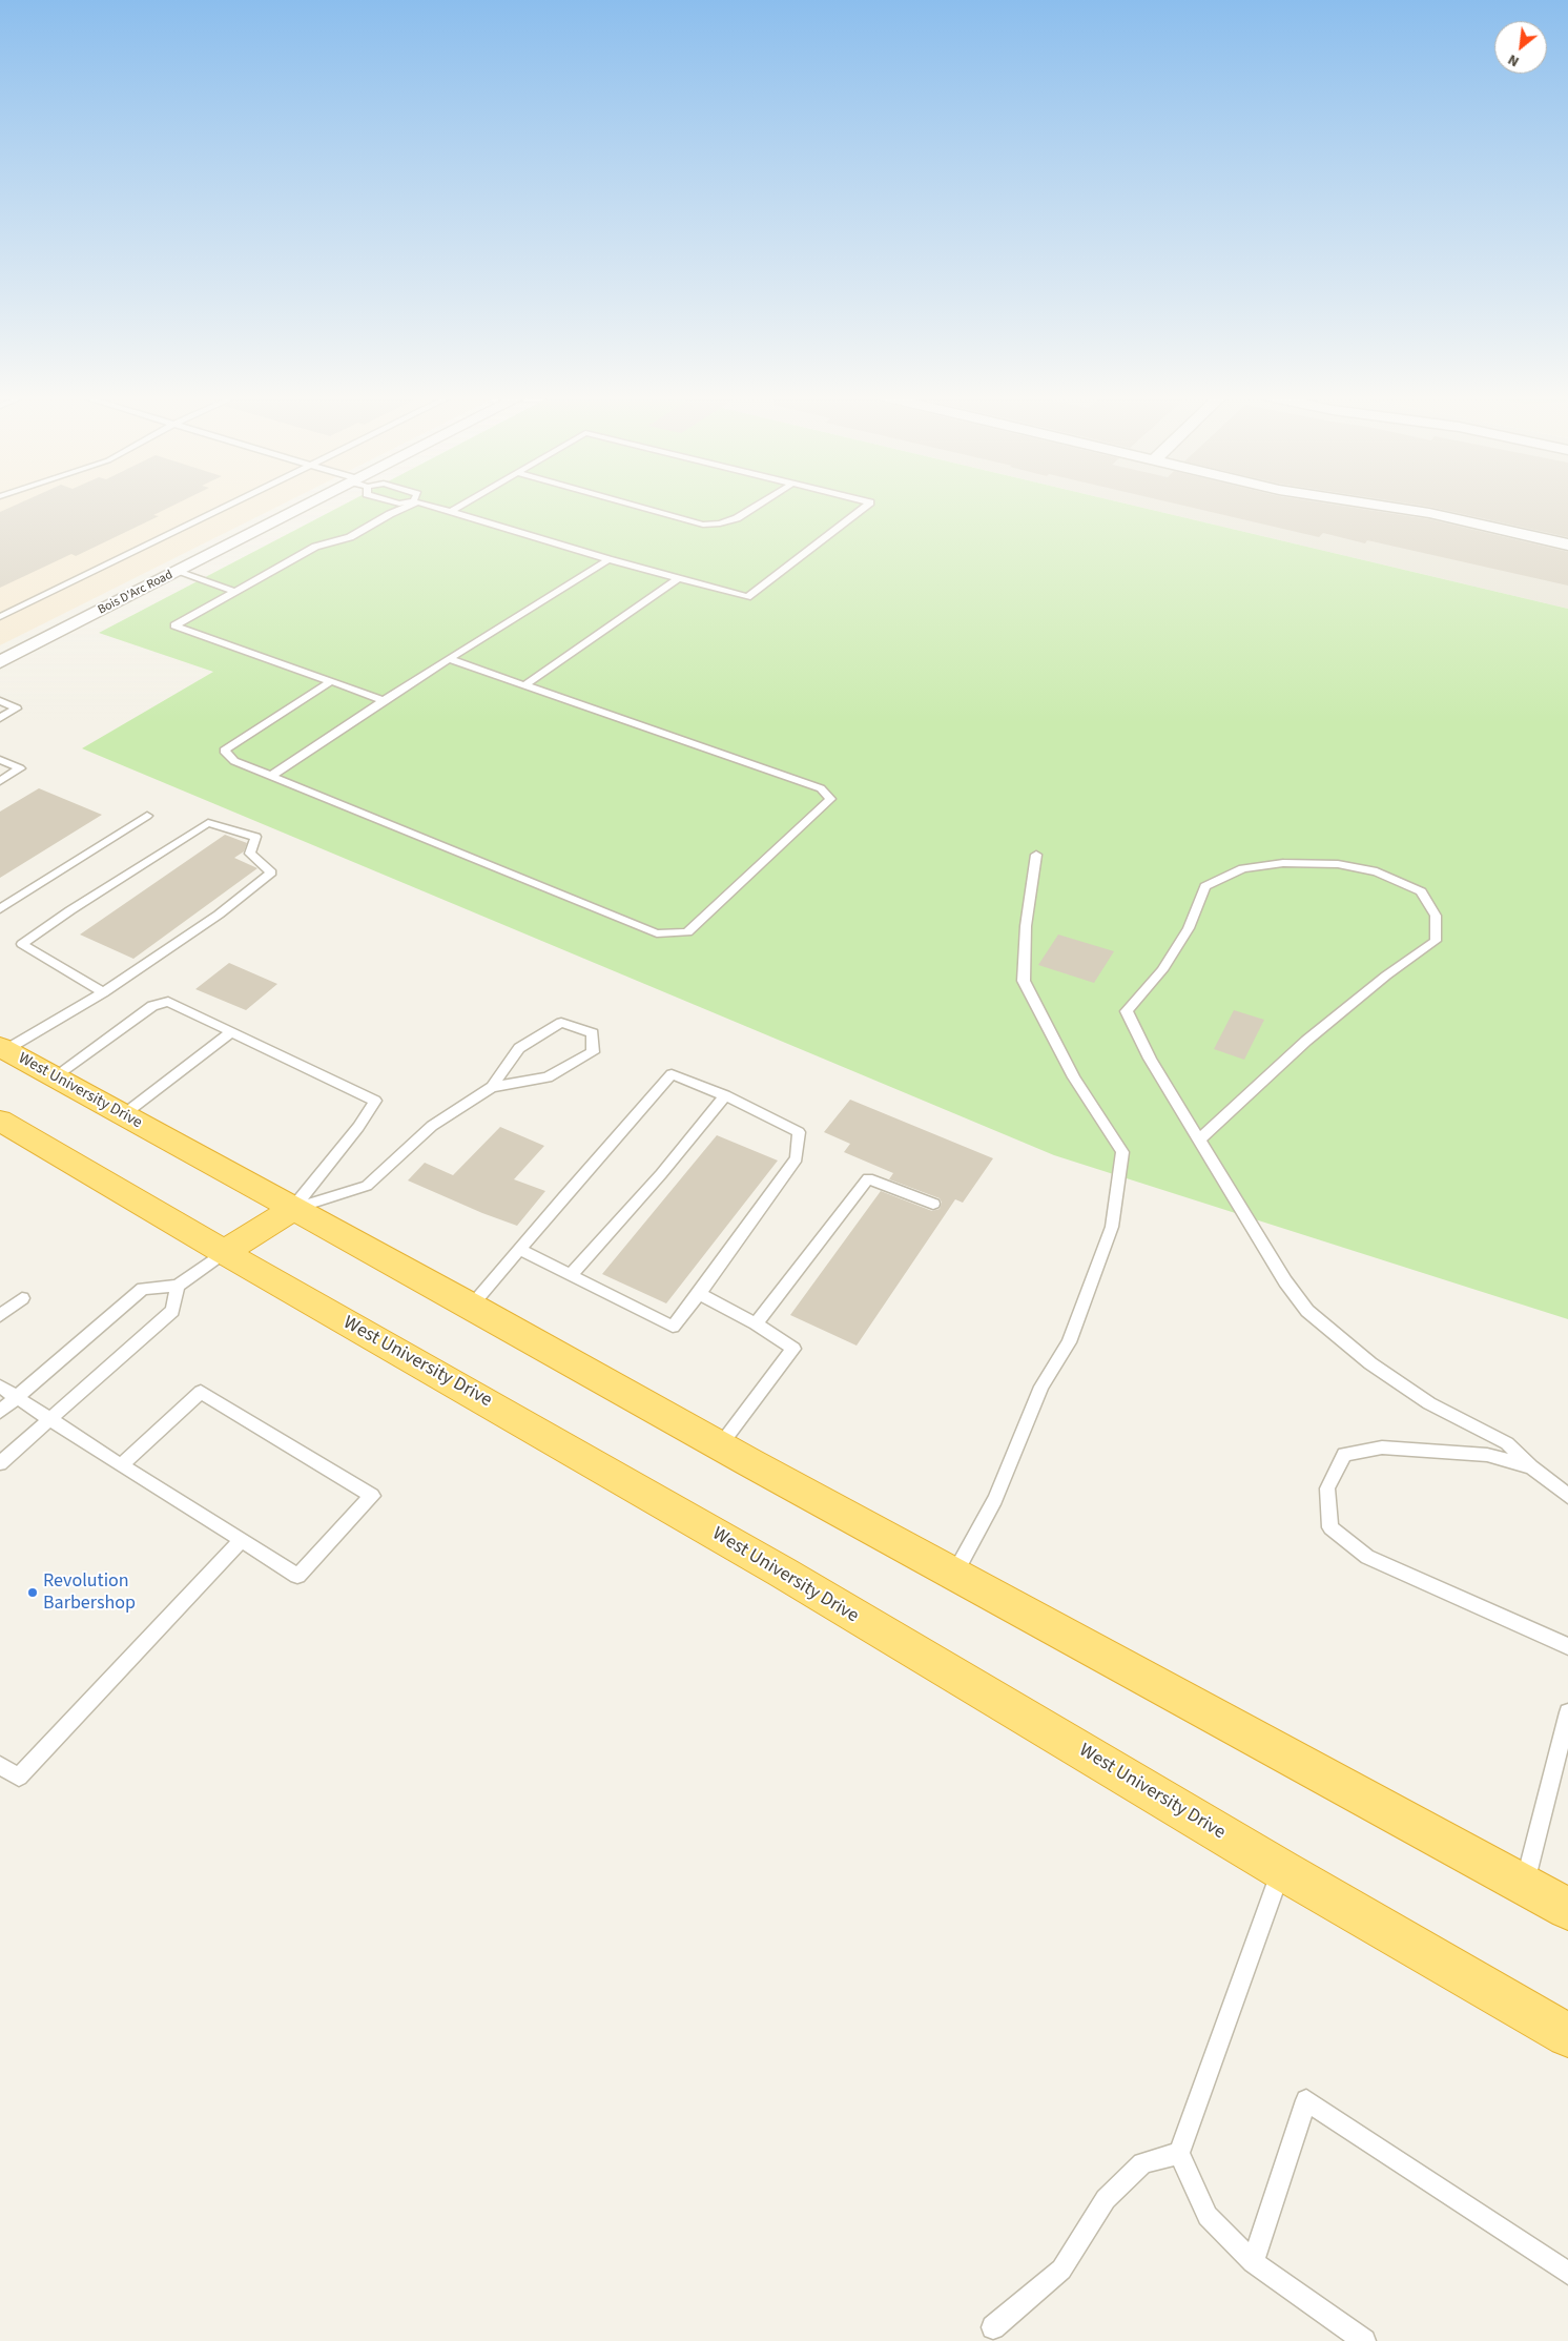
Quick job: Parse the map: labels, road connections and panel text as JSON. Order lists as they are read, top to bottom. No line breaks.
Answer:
{"streets":{"highway":["West University Drive"],"street":["Bois D'Arc Road"]},"places":["Revolution Barbershop"],"north":"bottom left"}
